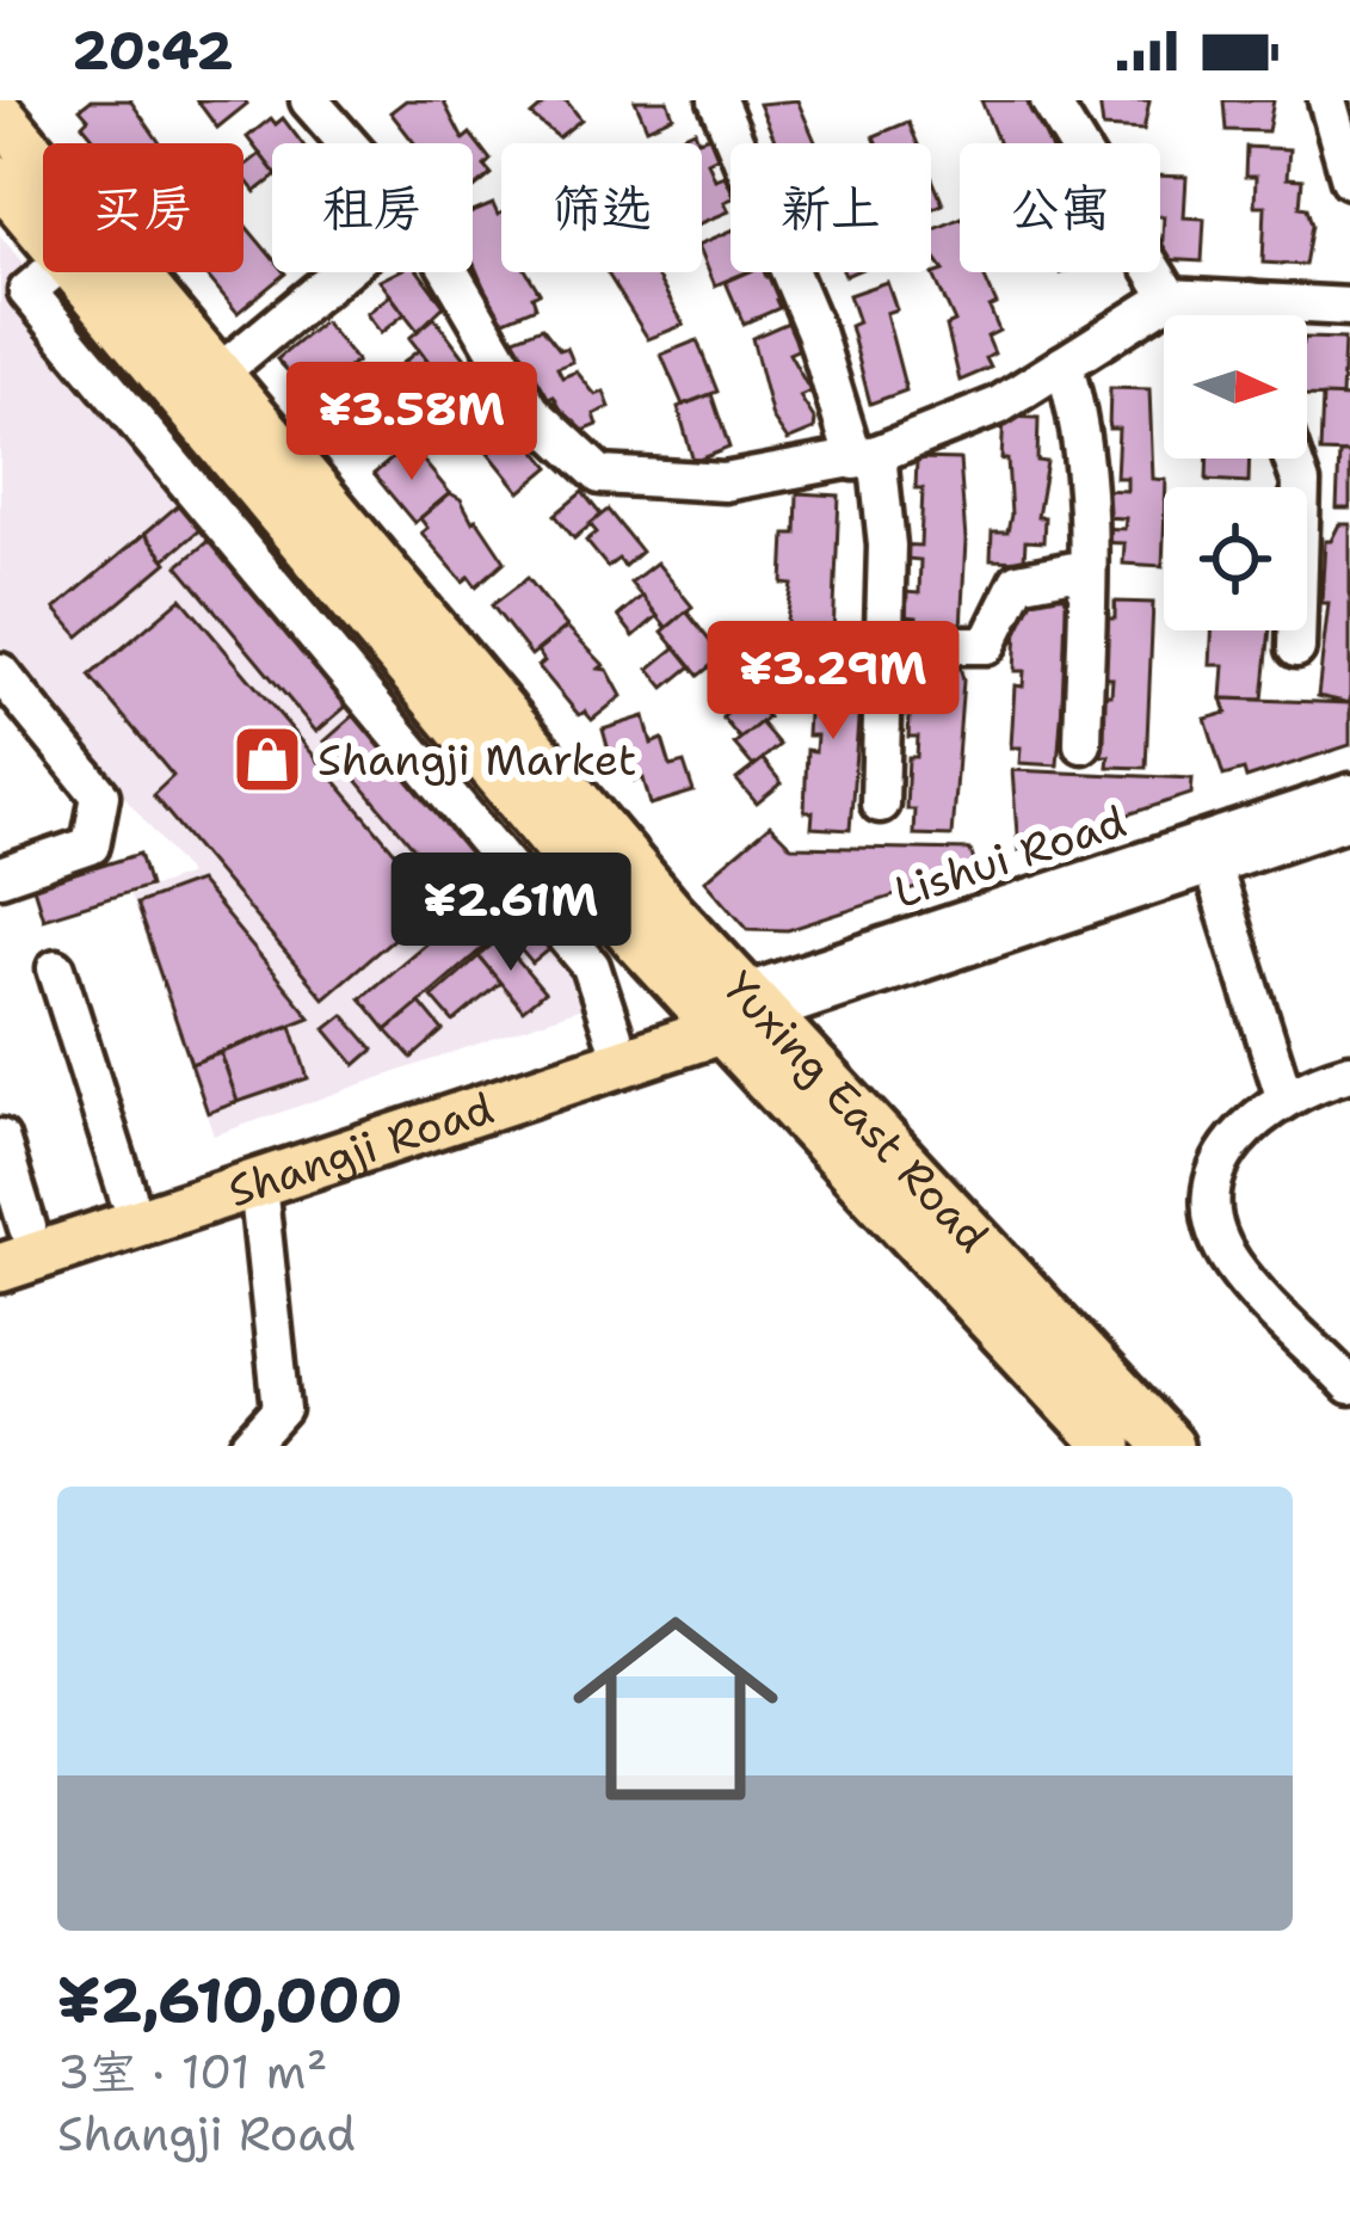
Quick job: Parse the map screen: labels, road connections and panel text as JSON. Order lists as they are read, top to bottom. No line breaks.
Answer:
{"streets":{"main road":["Yuxing East Road","Shangji Road"],"street":["Lishui Road"]},"crossings":[["Lishui Road","Yuxing East Road"],["Lishui Road","Shangji Road"],["Yuxing East Road","Shangji Road"]],"places":{"shop":["Shangji Market"]},"north":"right","page":{"status":"20:42","chip":["买房","租房","筛选","新上","公寓"],"price":["¥3.58M","¥3.29M","¥2.61M"],"list":[{"name":"¥2,610,000","note":"3室 · 101 m² · Shangji Road"}]}}
